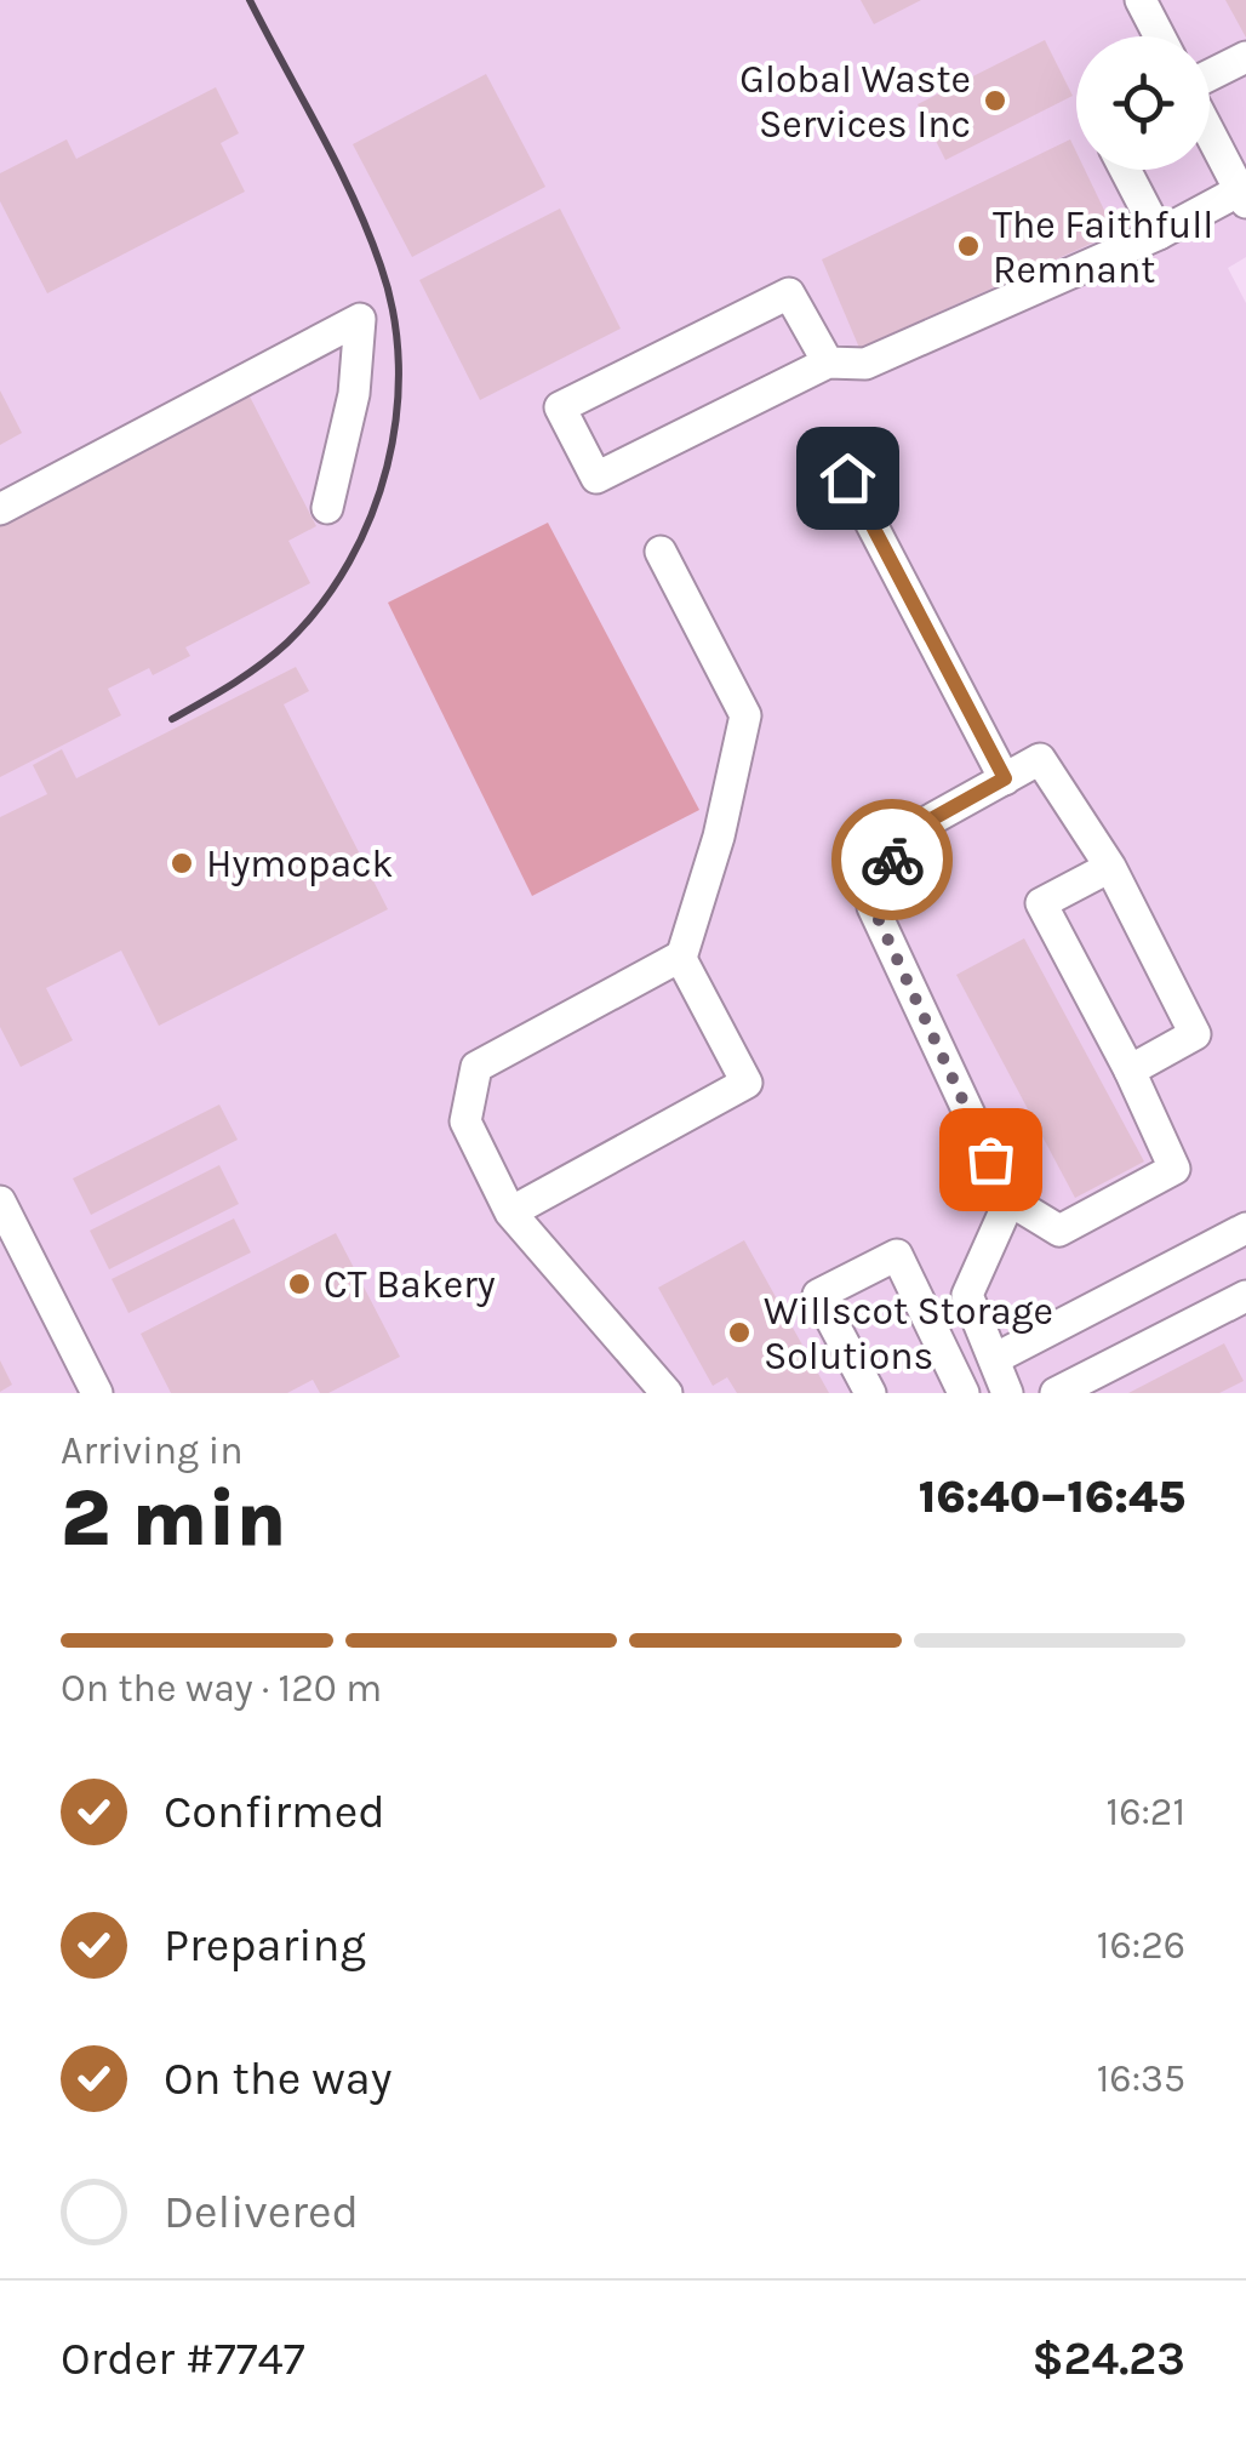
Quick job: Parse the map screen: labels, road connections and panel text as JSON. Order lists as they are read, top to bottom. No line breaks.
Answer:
{"places":["Global Waste Services Inc","The Faithfull Remnant","Hymopack","CT Bakery","Willscot Storage Solutions"],"page":{"heading":["2 min","Arriving in","16:40–16:45"],"panel":["Order #7747","$24.23"],"bar":"On the way · 120 m","list":[["Confirmed","16:21"],["Preparing","16:26"],["On the way","16:35"],"Delivered"]}}
